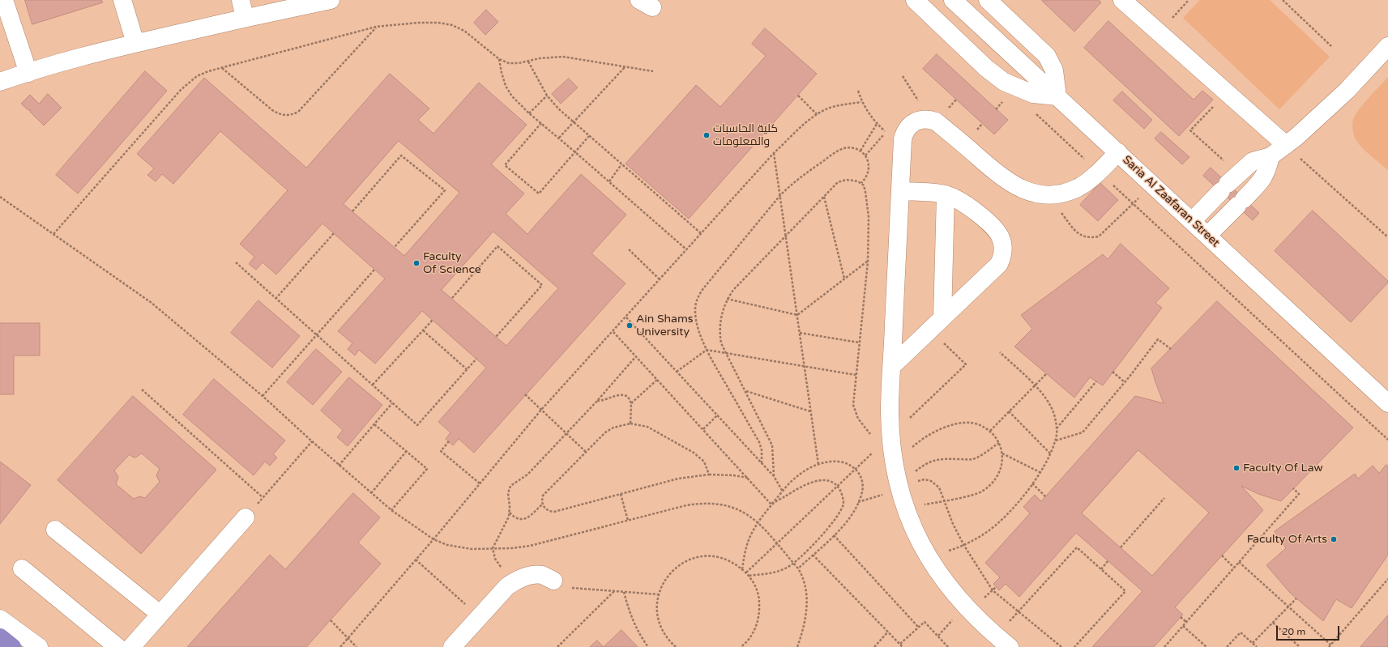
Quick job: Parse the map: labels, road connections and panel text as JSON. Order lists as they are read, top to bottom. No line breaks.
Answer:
{"streets":{"street":["Saria Al Zaafaran Street"]},"places":["كلية الحاسبات والمعلومات","Faculty Of Science","Ain Shams University","Faculty Of Law","Faculty Of Arts"],"scale_bar":"20 m"}
